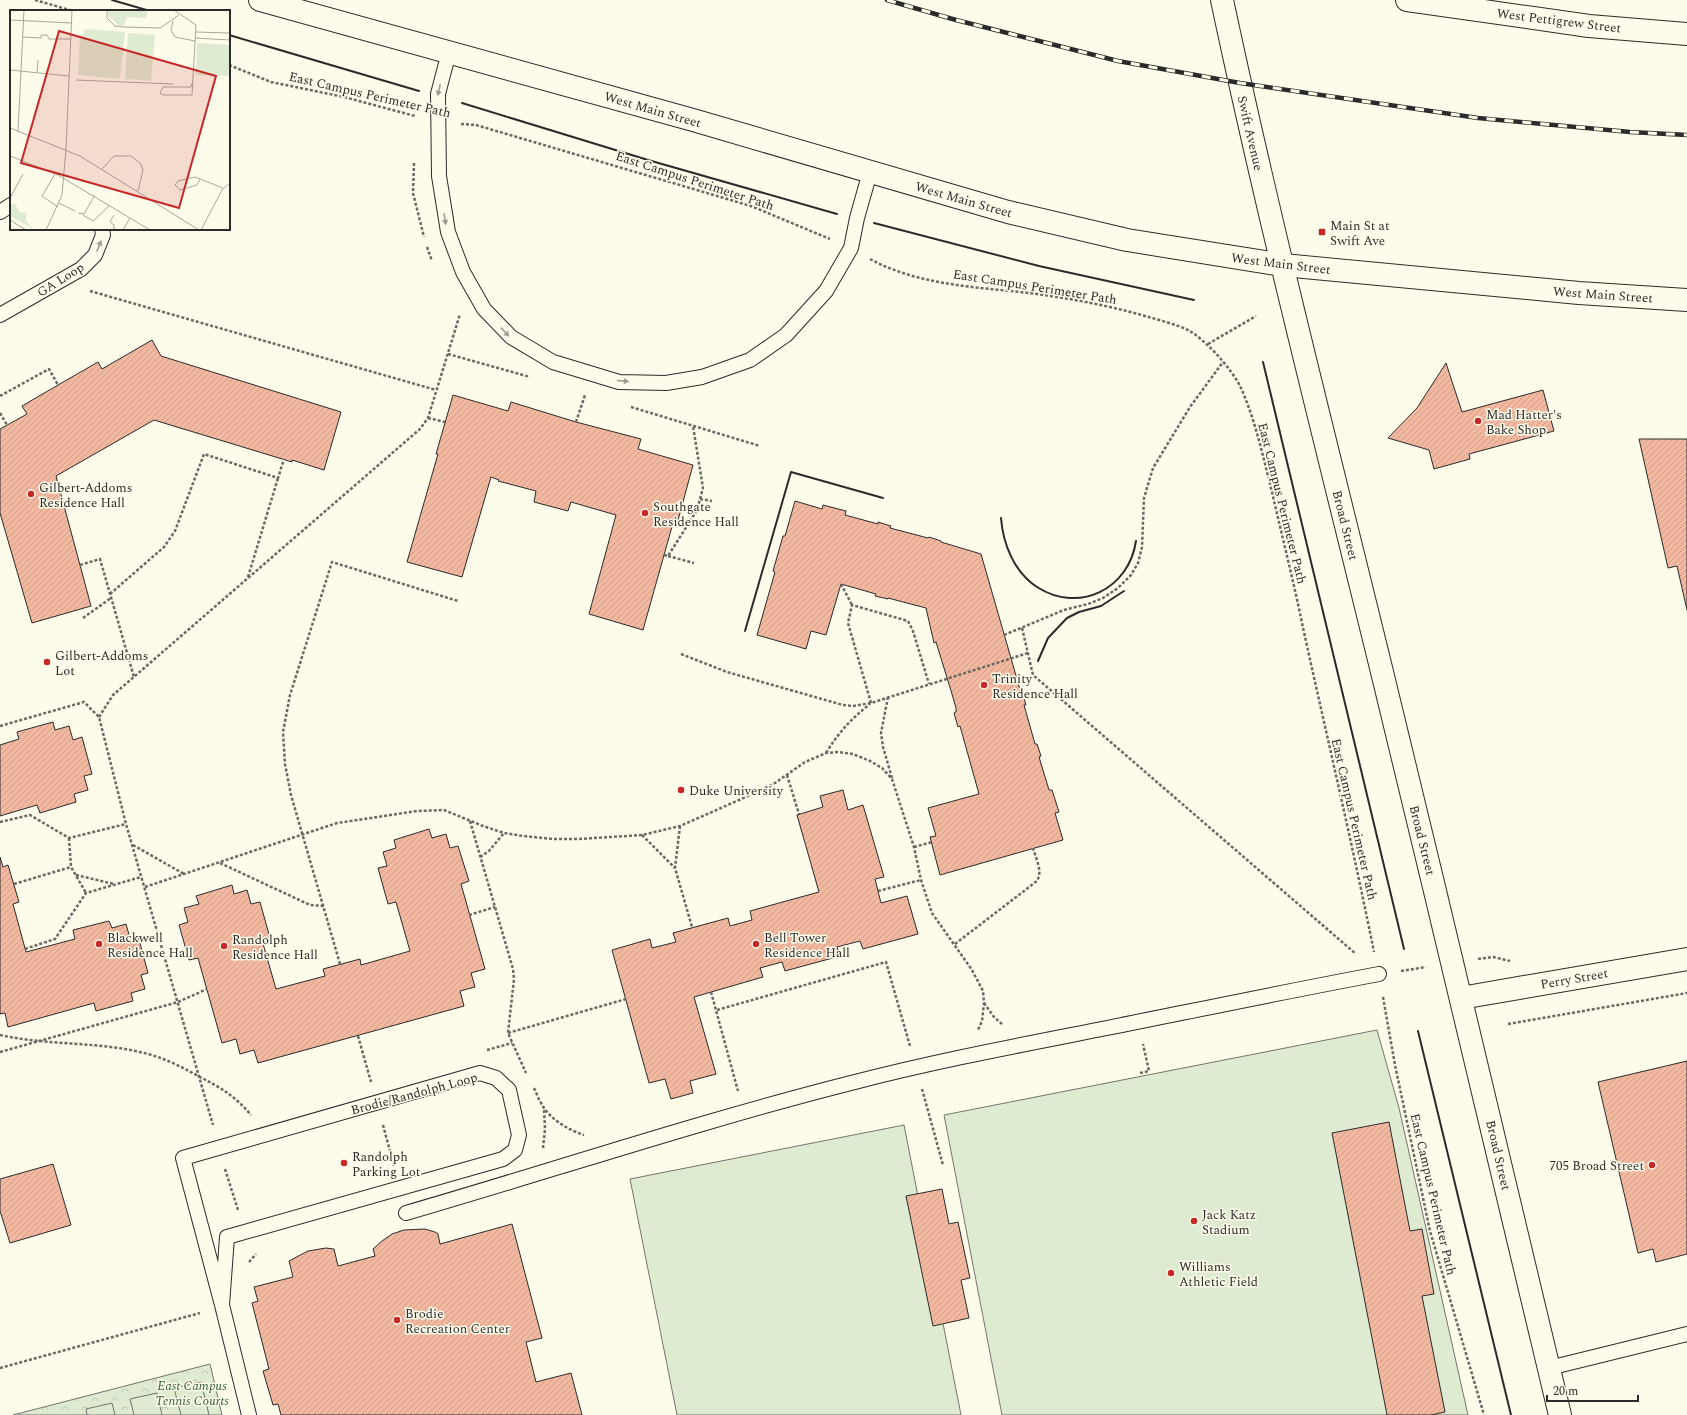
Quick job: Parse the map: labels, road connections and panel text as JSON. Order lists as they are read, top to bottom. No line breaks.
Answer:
{"streets":{"main road":["West Pettigrew Street","West Main Street","Swift Avenue","Broad Street","Perry Street"],"lane":["GA Loop","Brodie/Randolph Loop"],"path":["East Campus Perimeter Path"]},"crossings":[["West Main Street","Swift Avenue"],["West Main Street","Broad Street"],["Swift Avenue","Broad Street"],["Broad Street","Perry Street"]],"one_way":["GA Loop"],"parks":["East Campus Tennis Courts"],"places":{"transit":["Main St at Swift Ave"],"other":["Mad Hatter's Bake Shop","Gilbert-Addoms Residence Hall","Southgate Residence Hall","Gilbert-Addoms Lot","Trinity Residence Hall","Duke University","Blackwell Residence Hall","Bell Tower Residence Hall","Randolph Residence Hall","Randolph Parking Lot","705 Broad Street","Jack Katz Stadium","Williams Athletic Field","Brodie Recreation Center"]},"scale_bar":"20 m"}
